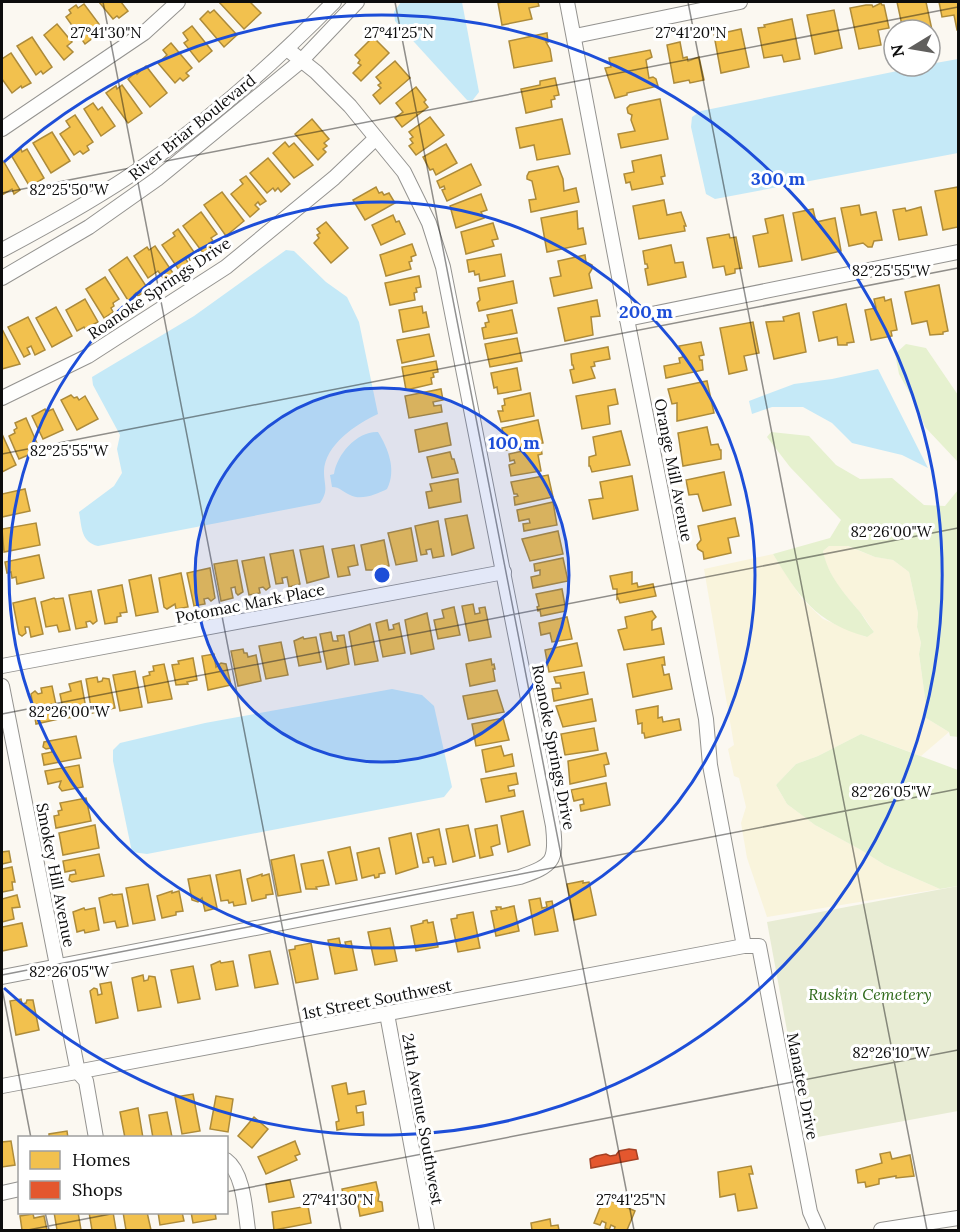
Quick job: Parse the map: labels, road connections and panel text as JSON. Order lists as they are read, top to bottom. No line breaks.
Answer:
{"streets":{"street":["River Briar Boulevard","Roanoke Springs Drive","Orange Mill Avenue","Potomac Mark Place","Smokey Hill Avenue","1st Street Southwest","Manatee Drive","24th Avenue Southwest"]},"crossings":[["River Briar Boulevard","Roanoke Springs Drive"],["Roanoke Springs Drive","Potomac Mark Place"],["Roanoke Springs Drive","Smokey Hill Avenue"],["Orange Mill Avenue","1st Street Southwest"],["Smokey Hill Avenue","1st Street Southwest"],["1st Street Southwest","Manatee Drive"],["1st Street Southwest","24th Avenue Southwest"]],"parks":["Ruskin Cemetery"],"legend":["Homes","Shops"],"north":"left","coordinates":["27°41'30\"N","27°41'25\"N","27°41'20\"N","82°25'50\"W","82°25'55\"W","82°26'00\"W","82°26'05\"W","82°26'10\"W"],"rings":["300 m","200 m","100 m"]}
